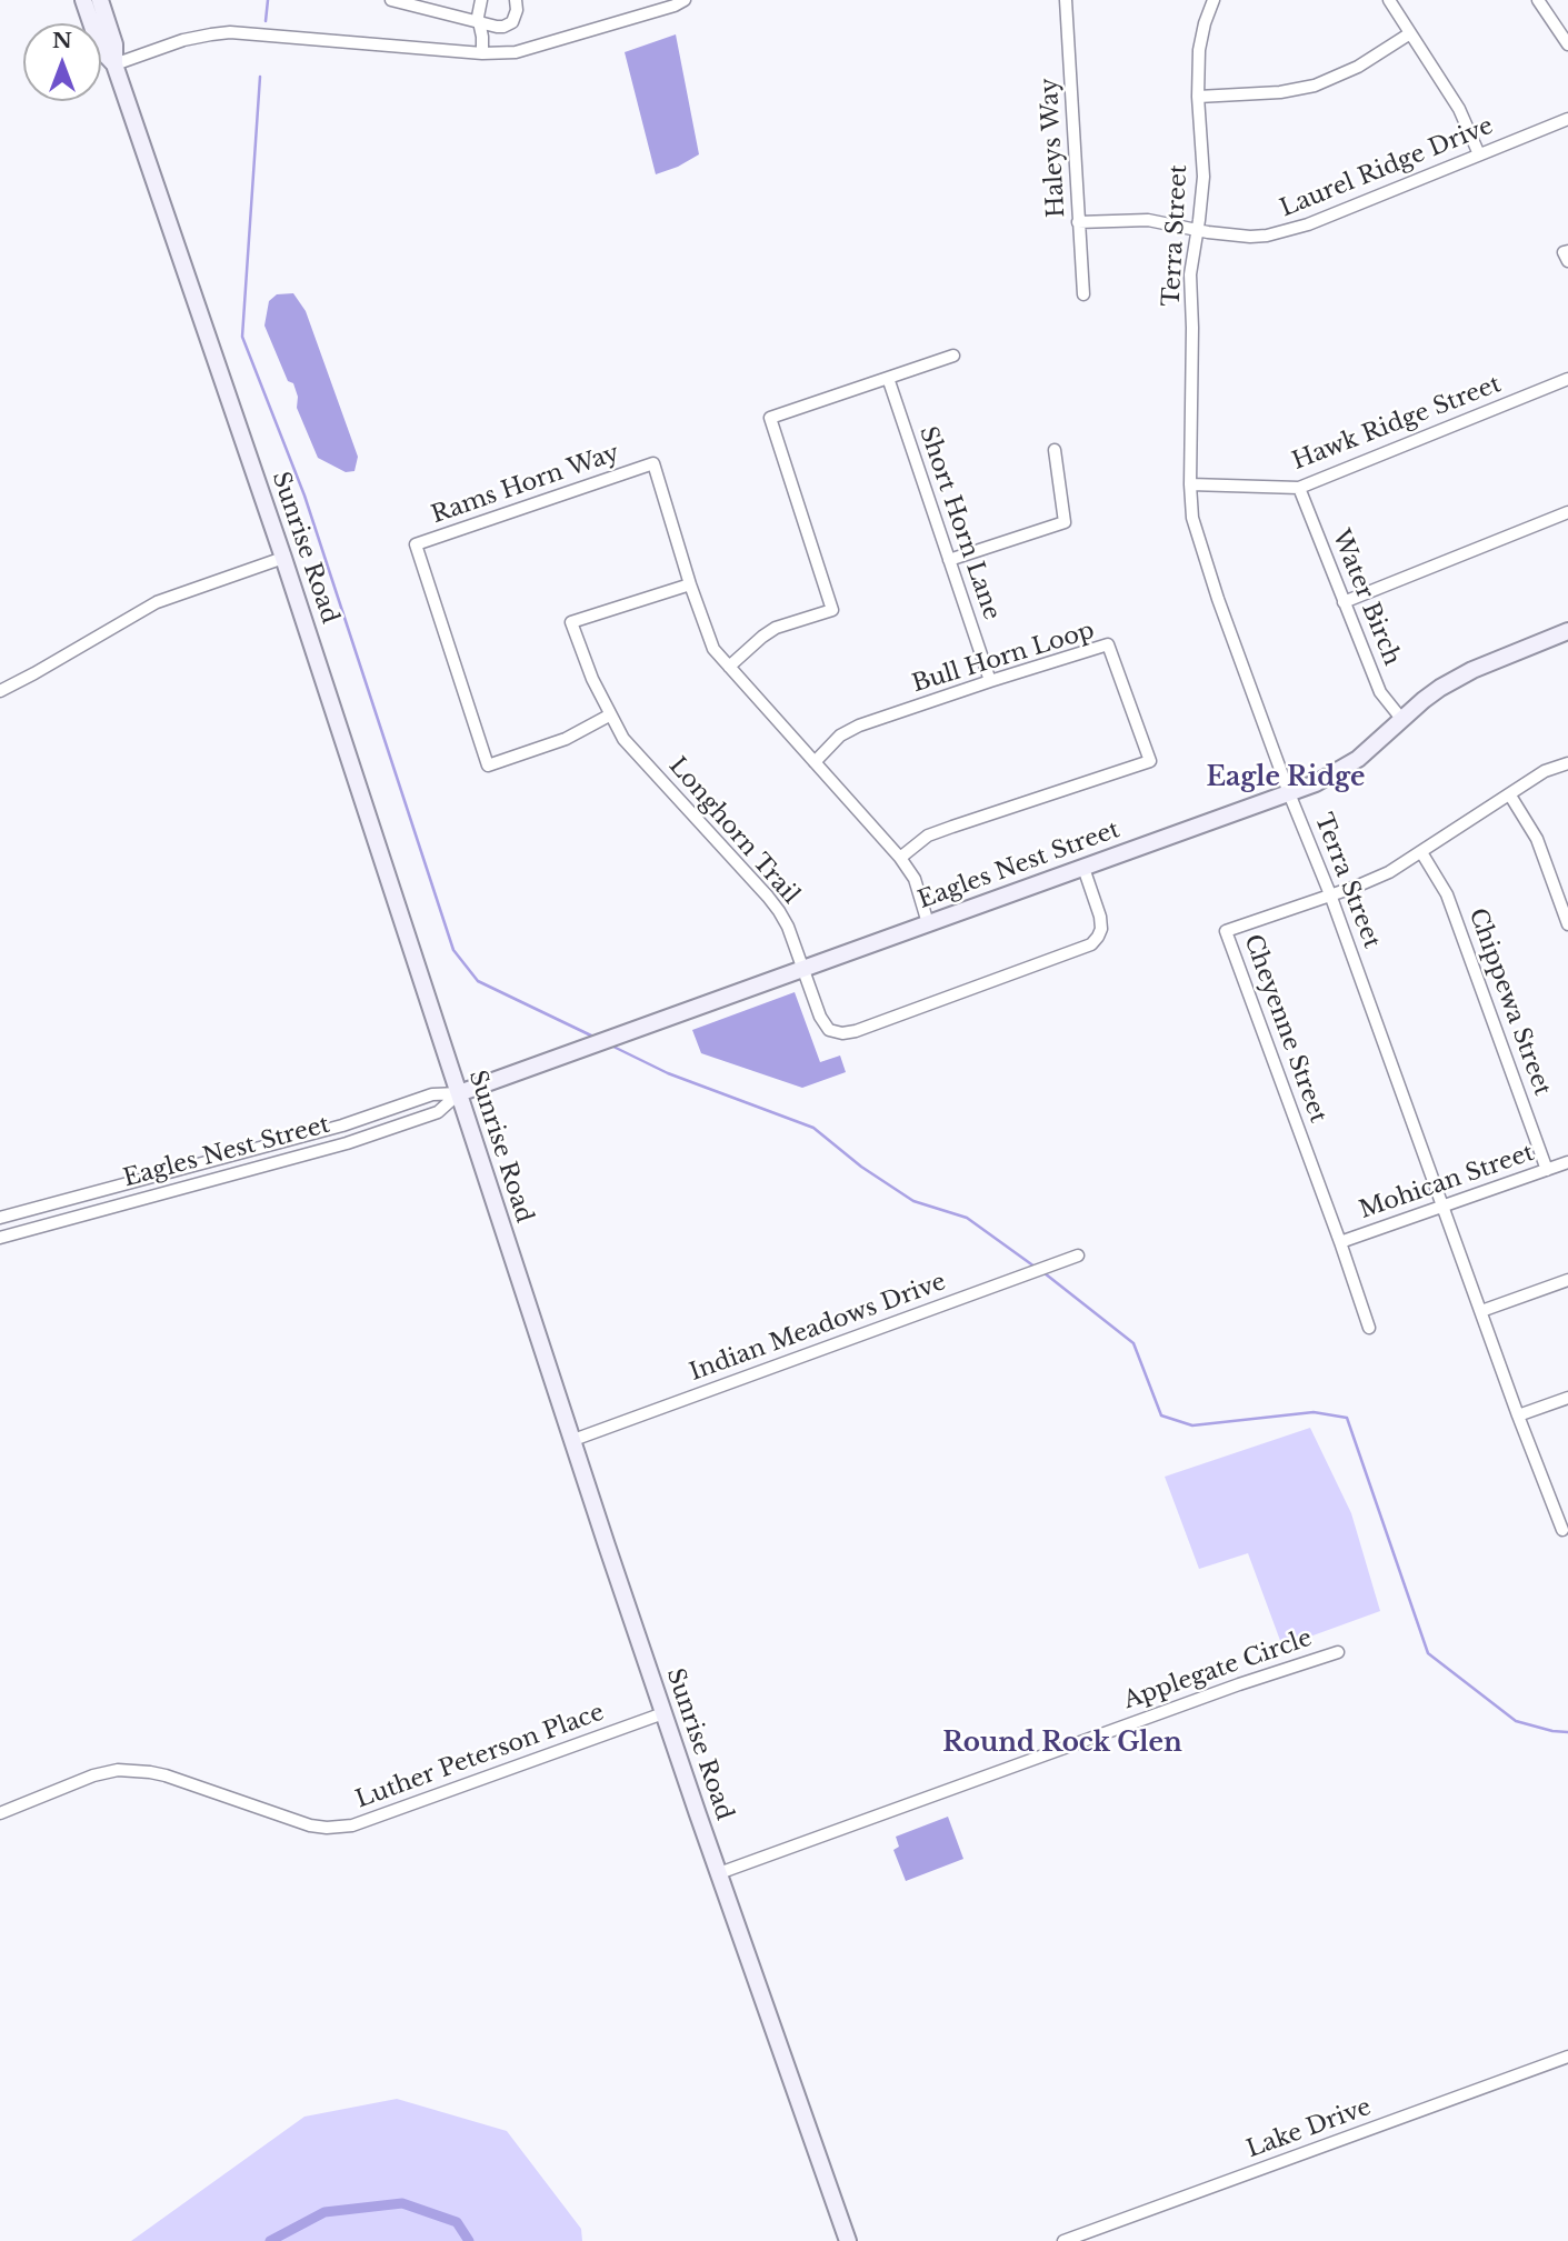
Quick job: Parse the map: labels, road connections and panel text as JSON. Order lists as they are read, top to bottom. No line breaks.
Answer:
{"streets":{"main road":["Sunrise Road","Eagles Nest Street"],"street":["Haleys Way","Laurel Ridge Drive","Terra Street","Hawk Ridge Street","Rams Horn Way","Short Horn Lane","Water Birch","Bull Horn Loop","Longhorn Trail","Chippewa Street","Cheyenne Street","Mohican Street","Indian Meadows Drive","Applegate Circle","Luther Peterson Place","Lake Drive"]},"crossings":[["Haleys Way","Laurel Ridge Drive"],["Laurel Ridge Drive","Terra Street"],["Terra Street","Hawk Ridge Street"],["Terra Street","Eagles Nest Street"],["Terra Street","Cheyenne Street"],["Terra Street","Mohican Street"],["Hawk Ridge Street","Water Birch"],["Rams Horn Way","Bull Horn Loop"],["Rams Horn Way","Longhorn Trail"],["Rams Horn Way","Eagles Nest Street"],["Short Horn Lane","Bull Horn Loop"],["Sunrise Road","Eagles Nest Street"],["Sunrise Road","Indian Meadows Drive"],["Sunrise Road","Applegate Circle"],["Sunrise Road","Luther Peterson Place"],["Water Birch","Eagles Nest Street"],["Longhorn Trail","Eagles Nest Street"],["Chippewa Street","Cheyenne Street"],["Chippewa Street","Mohican Street"],["Cheyenne Street","Mohican Street"]],"districts":["Eagle Ridge","Round Rock Glen"],"north":"top"}
